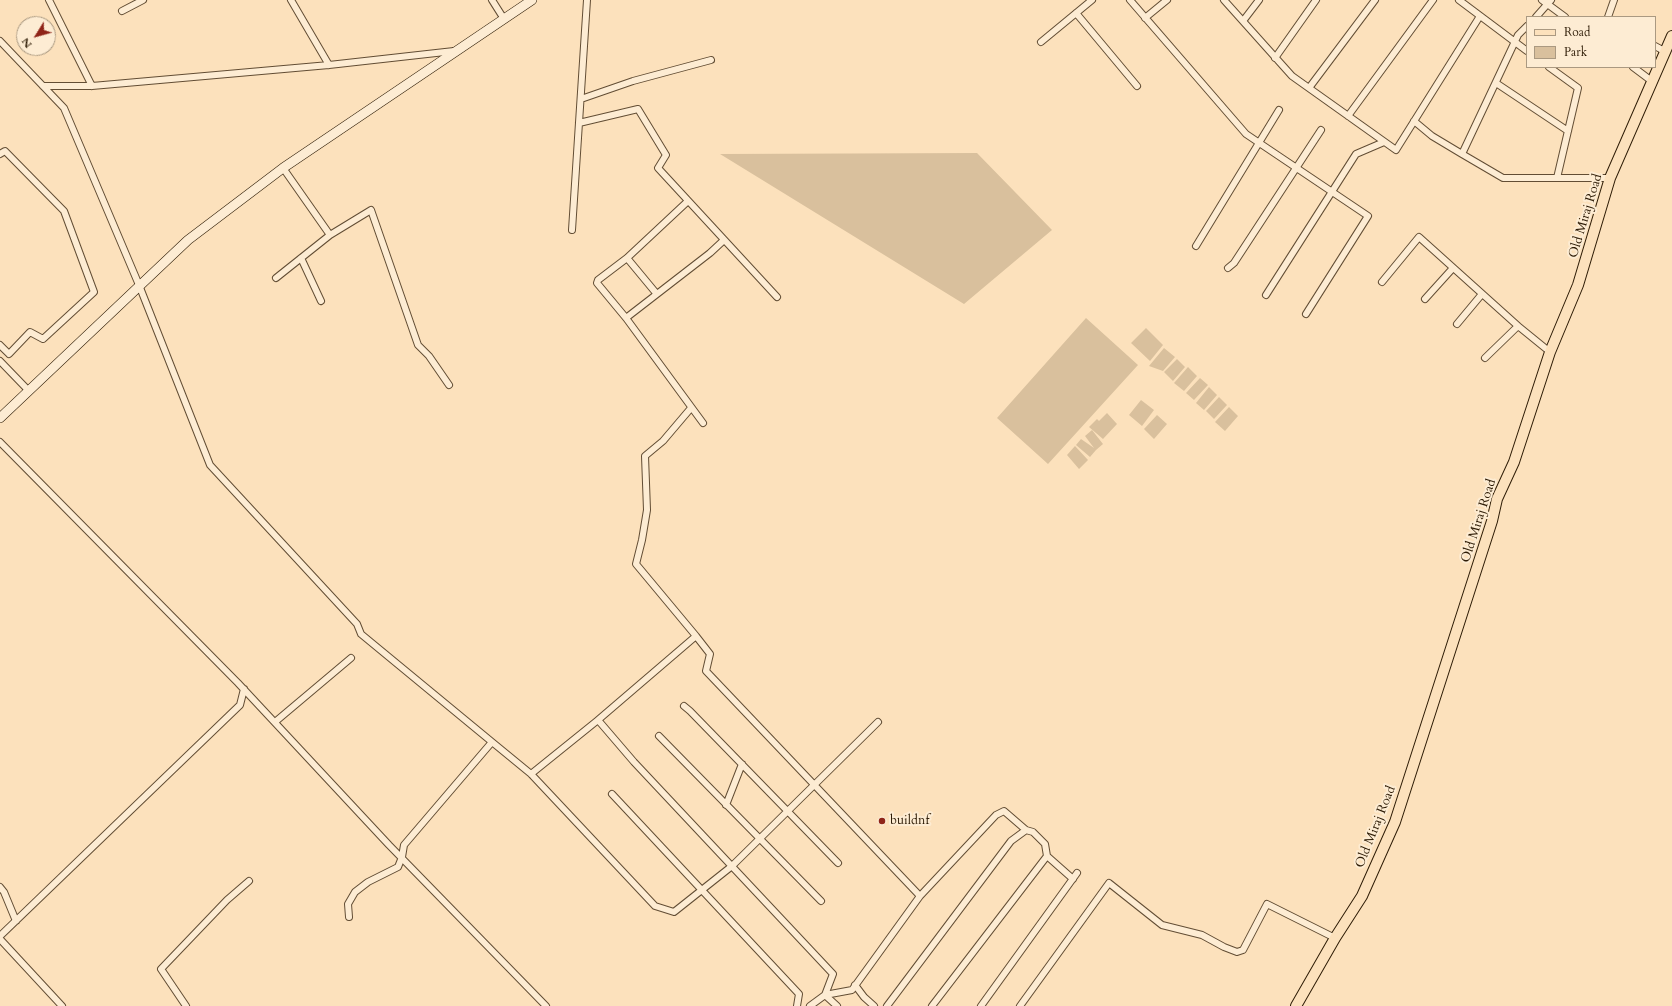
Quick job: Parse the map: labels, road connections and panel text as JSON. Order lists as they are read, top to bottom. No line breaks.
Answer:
{"streets":{"main road":["Old Miraj Road"]},"places":["buildnf"],"legend":["Road","Park"],"north":"bottom left"}
